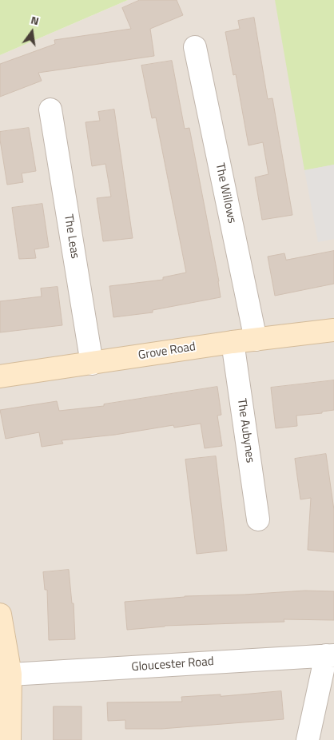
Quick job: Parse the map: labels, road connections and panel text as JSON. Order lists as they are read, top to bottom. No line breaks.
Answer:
{"streets":{"street":["The Willows","The Leas","Grove Road","The Aubynes","Gloucester Road"]},"crossings":[["The Willows","Grove Road"],["The Leas","Grove Road"],["Grove Road","The Aubynes"]],"north":"top"}
